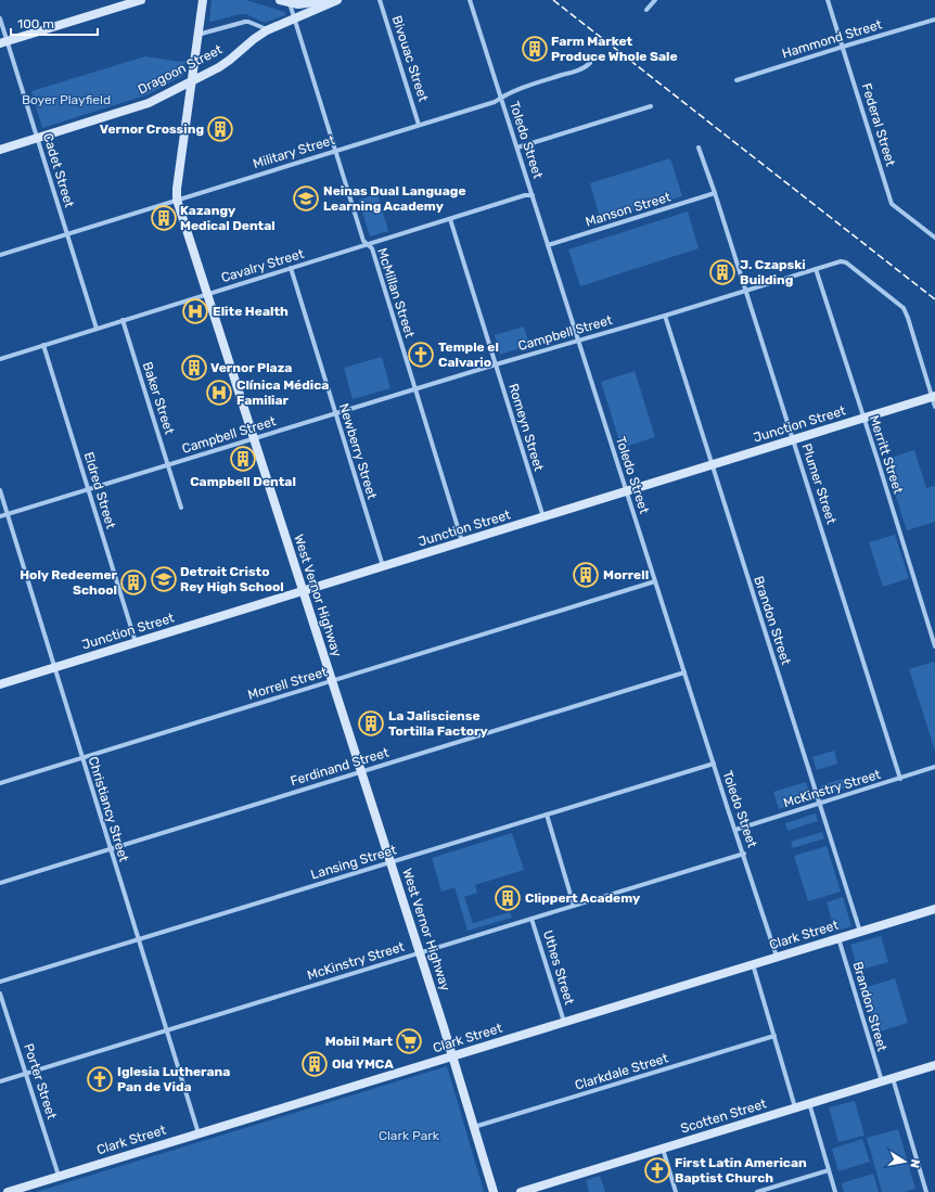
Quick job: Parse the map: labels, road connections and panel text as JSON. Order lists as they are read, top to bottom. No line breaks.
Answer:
{"streets":{"street":["Hammond Street","Bivouac Street","Dragoon Street","Federal Street","Toledo Street","Military Street","Cadet Street","Manson Street","Cavalry Street","McMillan Street","Campbell Street","Baker Street","Junction Street","Romeyn Street","Newberry Street","Merritt Street","Plumer Street","Eldred Street","West Vernor Highway","Brandon Street","Morrell Street","Ferdinand Street","McKinstry Street","Christiancy Street","Lansing Street","Clark Street","Uthes Street","Clarkdale Street","Porter Street","Scotten Street"]},"crossings":[["Hammond Street","Federal Street"],["Bivouac Street","Military Street"],["Dragoon Street","Cadet Street"],["Dragoon Street","McMillan Street"],["Dragoon Street","West Vernor Highway"],["Toledo Street","Military Street"],["Toledo Street","Manson Street"],["Toledo Street","Cavalry Street"],["Toledo Street","Campbell Street"],["Toledo Street","Junction Street"],["Toledo Street","Morrell Street"],["Toledo Street","Ferdinand Street"],["Toledo Street","McKinstry Street"],["Toledo Street","Lansing Street"],["Toledo Street","Clark Street"],["Military Street","Cadet Street"],["Military Street","McMillan Street"],["Military Street","West Vernor Highway"],["Cadet Street","Cavalry Street"],["Manson Street","Plumer Street"],["Cavalry Street","McMillan Street"],["Cavalry Street","Baker Street"],["Cavalry Street","Romeyn Street"],["Cavalry Street","Newberry Street"],["Cavalry Street","Eldred Street"],["Cavalry Street","West Vernor Highway"],["McMillan Street","Campbell Street"],["McMillan Street","Junction Street"],["Campbell Street","Baker Street"],["Campbell Street","Junction Street"],["Campbell Street","Romeyn Street"],["Campbell Street","Newberry Street"],["Campbell Street","Merritt Street"],["Campbell Street","Plumer Street"],["Campbell Street","Eldred Street"],["Campbell Street","West Vernor Highway"],["Campbell Street","Brandon Street"],["Campbell Street","Christiancy Street"],["Junction Street","Romeyn Street"],["Junction Street","Newberry Street"],["Junction Street","Merritt Street"],["Junction Street","Plumer Street"],["Junction Street","Eldred Street"],["Junction Street","West Vernor Highway"],["Junction Street","Brandon Street"],["Junction Street","Christiancy Street"],["Plumer Street","McKinstry Street"],["West Vernor Highway","Morrell Street"],["West Vernor Highway","Ferdinand Street"],["West Vernor Highway","McKinstry Street"],["West Vernor Highway","Lansing Street"],["West Vernor Highway","Clark Street"],["West Vernor Highway","Clarkdale Street"],["Brandon Street","McKinstry Street"],["Brandon Street","Clark Street"],["Brandon Street","Scotten Street"],["Morrell Street","Christiancy Street"],["Ferdinand Street","Christiancy Street"],["McKinstry Street","Christiancy Street"],["McKinstry Street","Uthes Street"],["McKinstry Street","Porter Street"],["Christiancy Street","Lansing Street"],["Christiancy Street","Clark Street"],["Clark Street","Uthes Street"],["Clark Street","Porter Street"]],"parks":["Boyer Playfield","Clark Park"],"places":{"building":["Farm Market Produce Whole Sale","Vernor Crossing","Kazangy Medical Dental","J. Czapski Building","Vernor Plaza","Campbell Dental","Morrell","Holy Redeemer School","La Jalisciense Tortilla Factory","Clippert Academy","Old YMCA"],"school or university":["Neinas Dual Language Learning Academy","Detroit Cristo Rey High School"],"hospital":["Elite Health","Clínica Médica Familiar"],"church":["Temple el Calvario","Iglesia Lutherana Pan de Vida","First Latin American Baptist Church"],"supermarket":["Mobil Mart"]},"scale_bar":"100 m","north":"right"}
